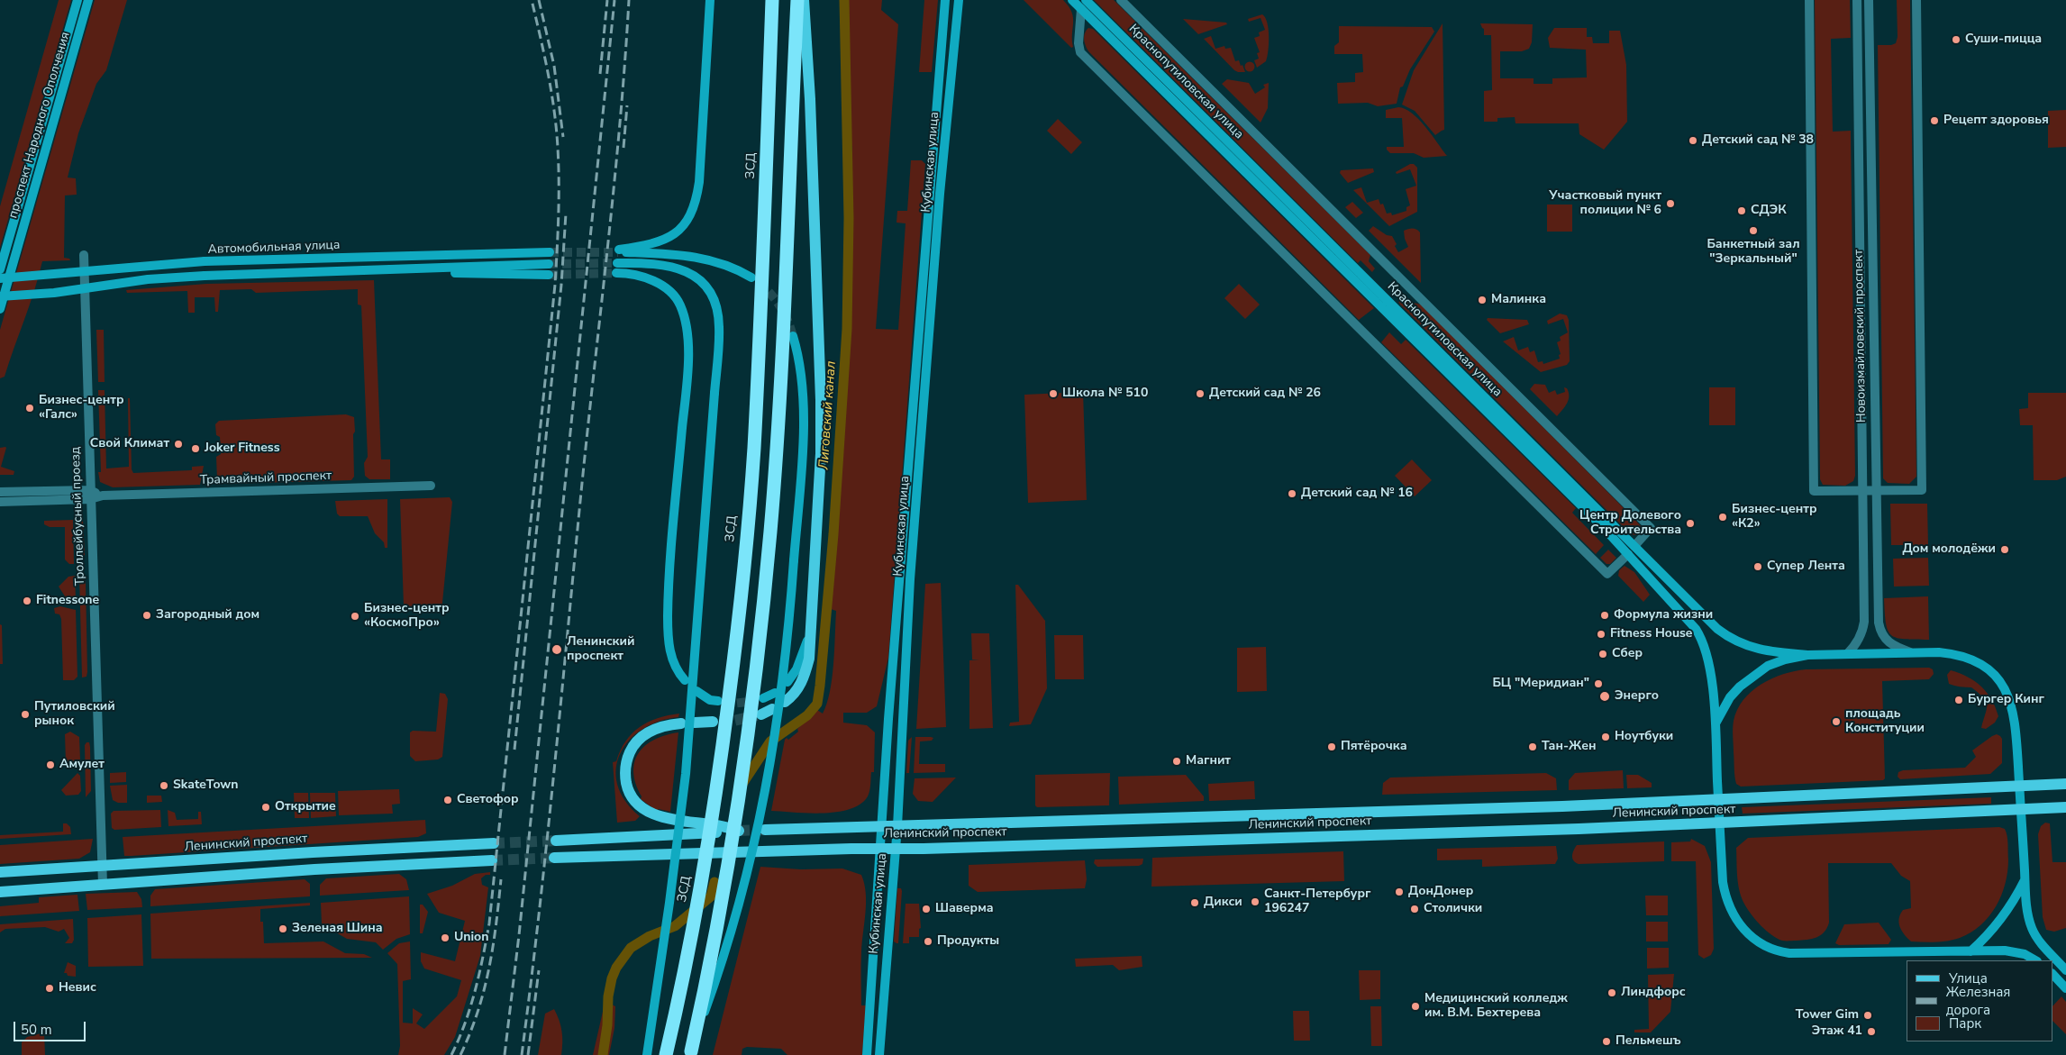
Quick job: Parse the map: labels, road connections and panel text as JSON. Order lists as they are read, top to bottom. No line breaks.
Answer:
{"streets":{"highway":["ЗСД"],"main road":["Краснопутиловская улица","проспект Народного Ополчения","Кубинская улица","Автомобильная улица","Ленинский проспект"],"street":["Новоизмайловский проспект","Трамвайный проспект","Троллейбусный проезд"]},"crossings":[["проспект Народного Ополчения","Автомобильная улица"],["Кубинская улица","Ленинский проспект"],["Трамвайный проспект","Троллейбусный проезд"],["Троллейбусный проезд","Ленинский проспект"]],"water":["Лиговский канал"],"places":["Суши-пицца","Рецепт здоровья","Детский сад № 38","Участковый пункт полиции № 6","СДЭК","Банкетный зал \"Зеркальный\"","Малинка","Школа № 510","Детский сад № 26","Бизнес-центр «Галс»","Свой Климат","Joker Fitness","Детский сад № 16","Бизнес-центр «К2»","Центр Долевого Строительства","Дом молодёжи","Супер Лента","Fitnessone","Загородный дом","Формула жизни","Бизнес-центр «КосмоПро»","Fitness House","Ленинский проспект","Сбер","БЦ \"Меридиан\"","Энерго","Бургер Кинг","Путиловский рынок","площадь Конституции","Ноутбуки","Пятёрочка","Тан-Жен","Магнит","Амулет","SkateTown","Светофор","Открытие","ДонДонер","Санкт-Петербург 196247","Дикси","Шаверма","Столички","Зеленая Шина","Union","Продукты","Невис","Линдфорс","Медицинский колледж им. В.М. Бехтерева","Tower Gim","Этаж 41","Пельмешъ"],"legend":["Улица","Железная дорога","Парк"],"scale_bar":"50 m"}
